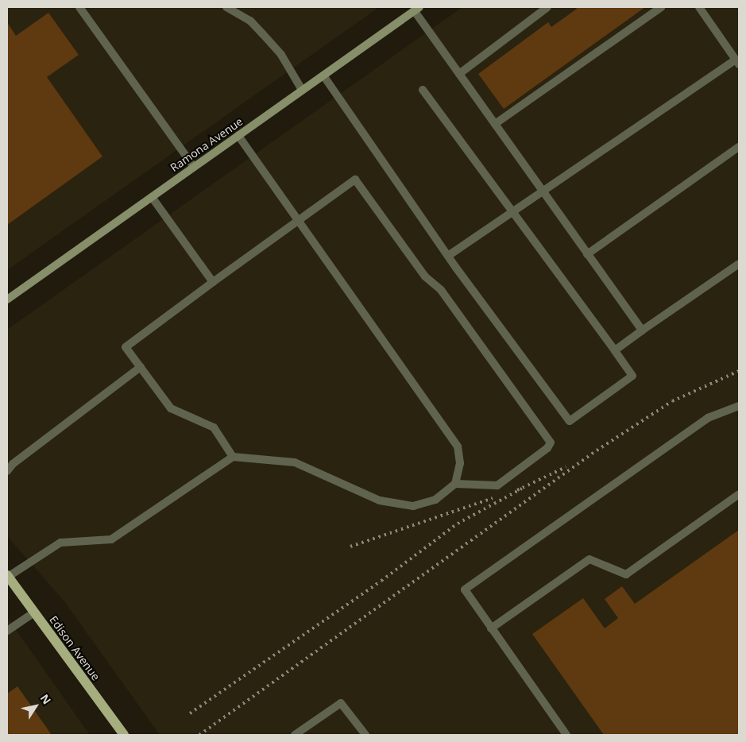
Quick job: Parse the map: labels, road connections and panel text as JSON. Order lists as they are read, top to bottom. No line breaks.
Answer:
{"streets":{"main road":["Ramona Avenue","Edison Avenue"]},"north":"top right"}
